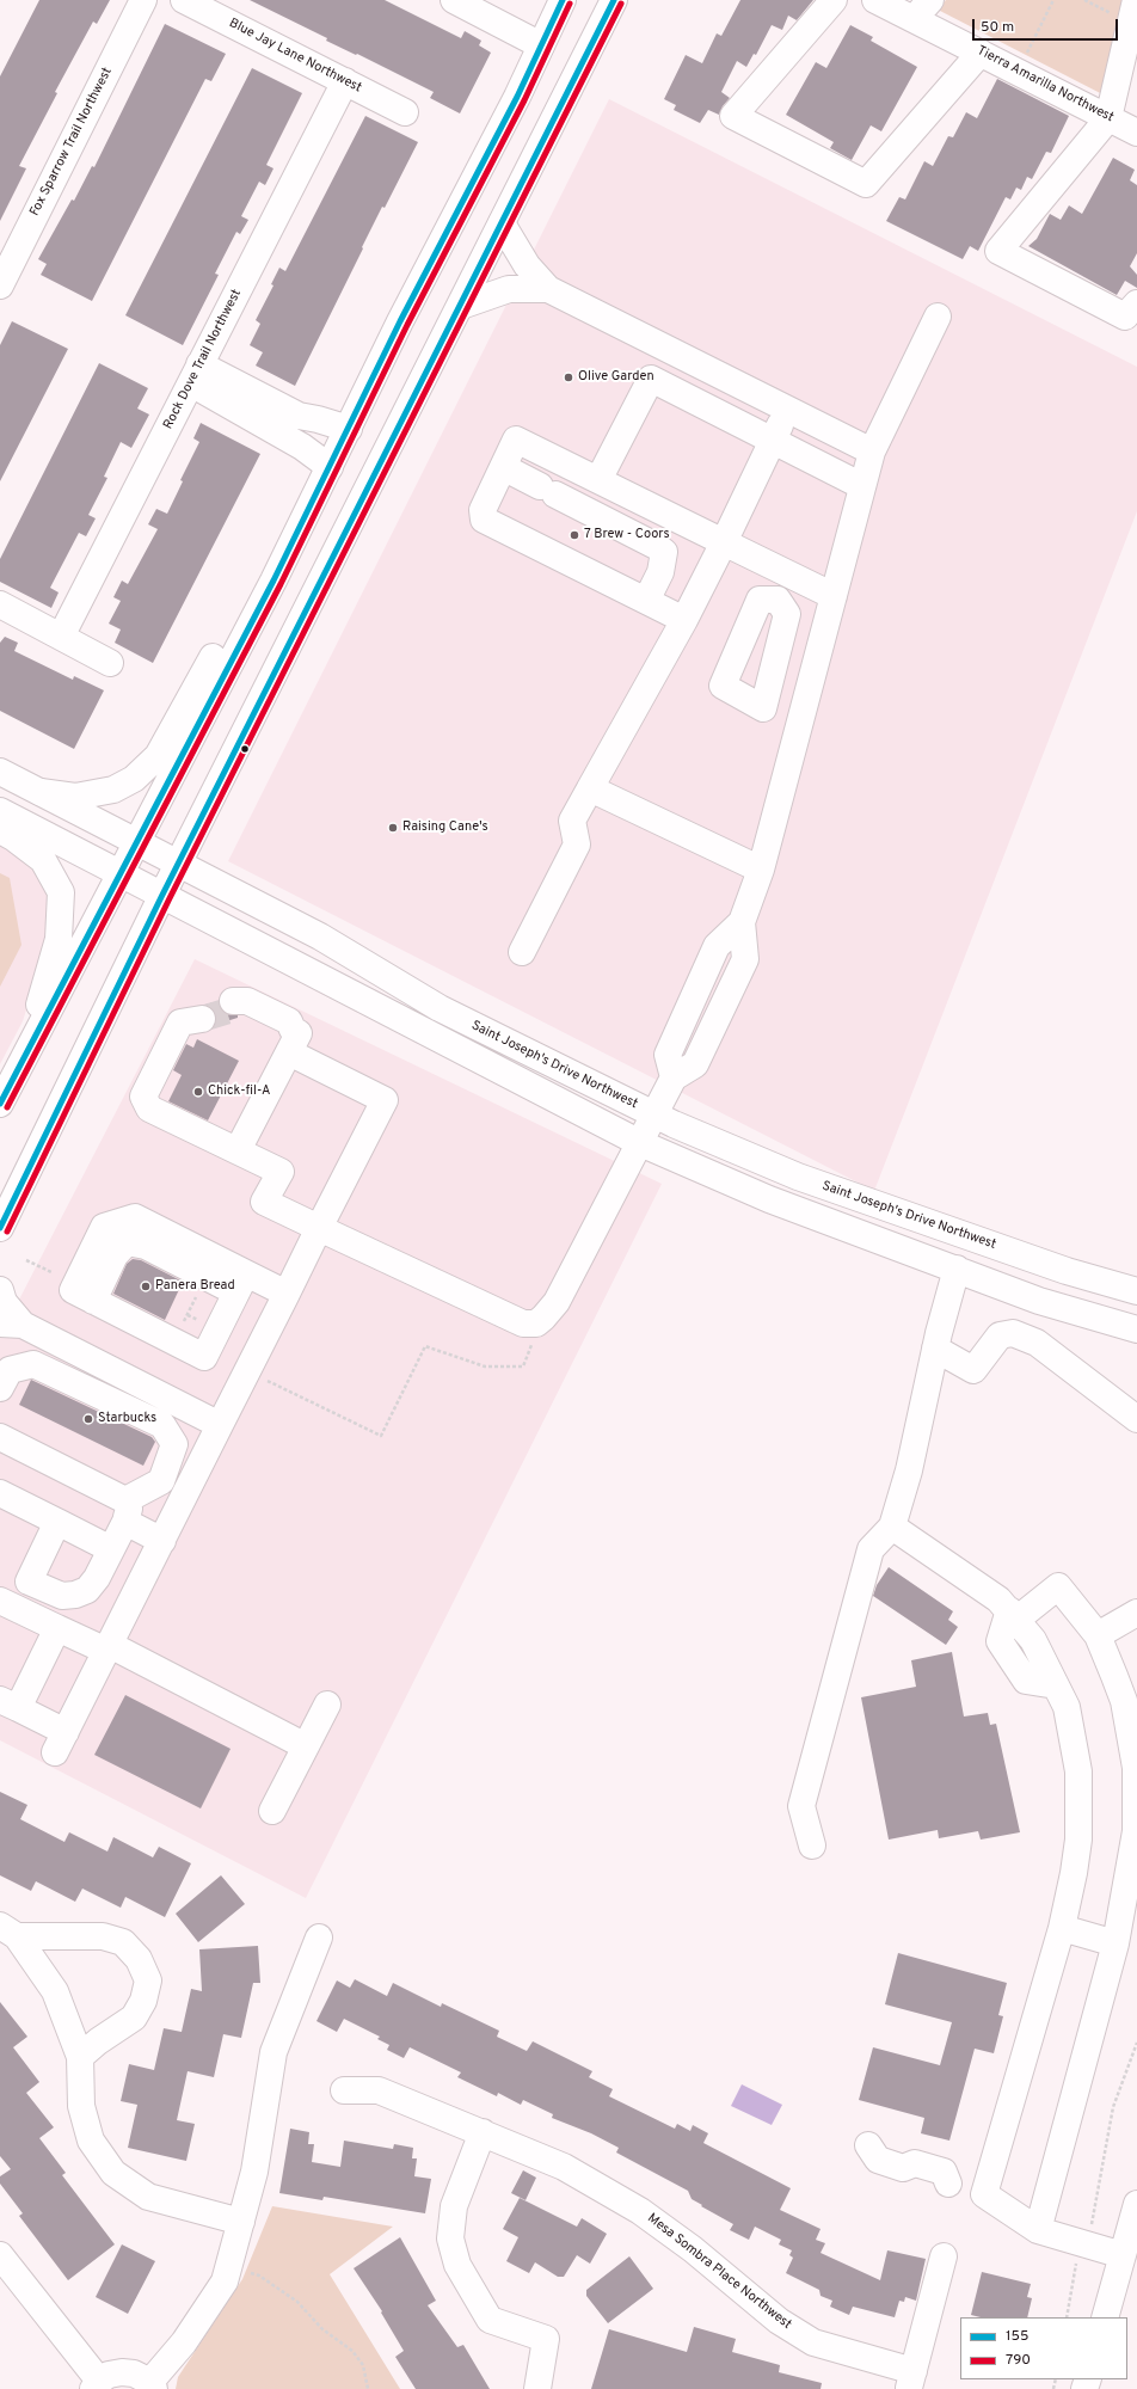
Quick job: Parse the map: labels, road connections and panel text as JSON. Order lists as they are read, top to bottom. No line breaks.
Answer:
{"streets":{"street":["Blue Jay Lane Northwest","Tierra Amarilla Northwest","Fox Sparrow Trail Northwest","Rock Dove Trail Northwest","Saint Joseph's Drive Northwest","Mesa Sombra Place Northwest"]},"crossings":[["Blue Jay Lane Northwest","Rock Dove Trail Northwest"]],"places":["Olive Garden","7 Brew - Coors","Raising Cane's","Chick-fil-A","Panera Bread","Starbucks"],"lines":["transit line 155","transit line 790"],"legend":["155","790"],"scale_bar":"50 m"}
